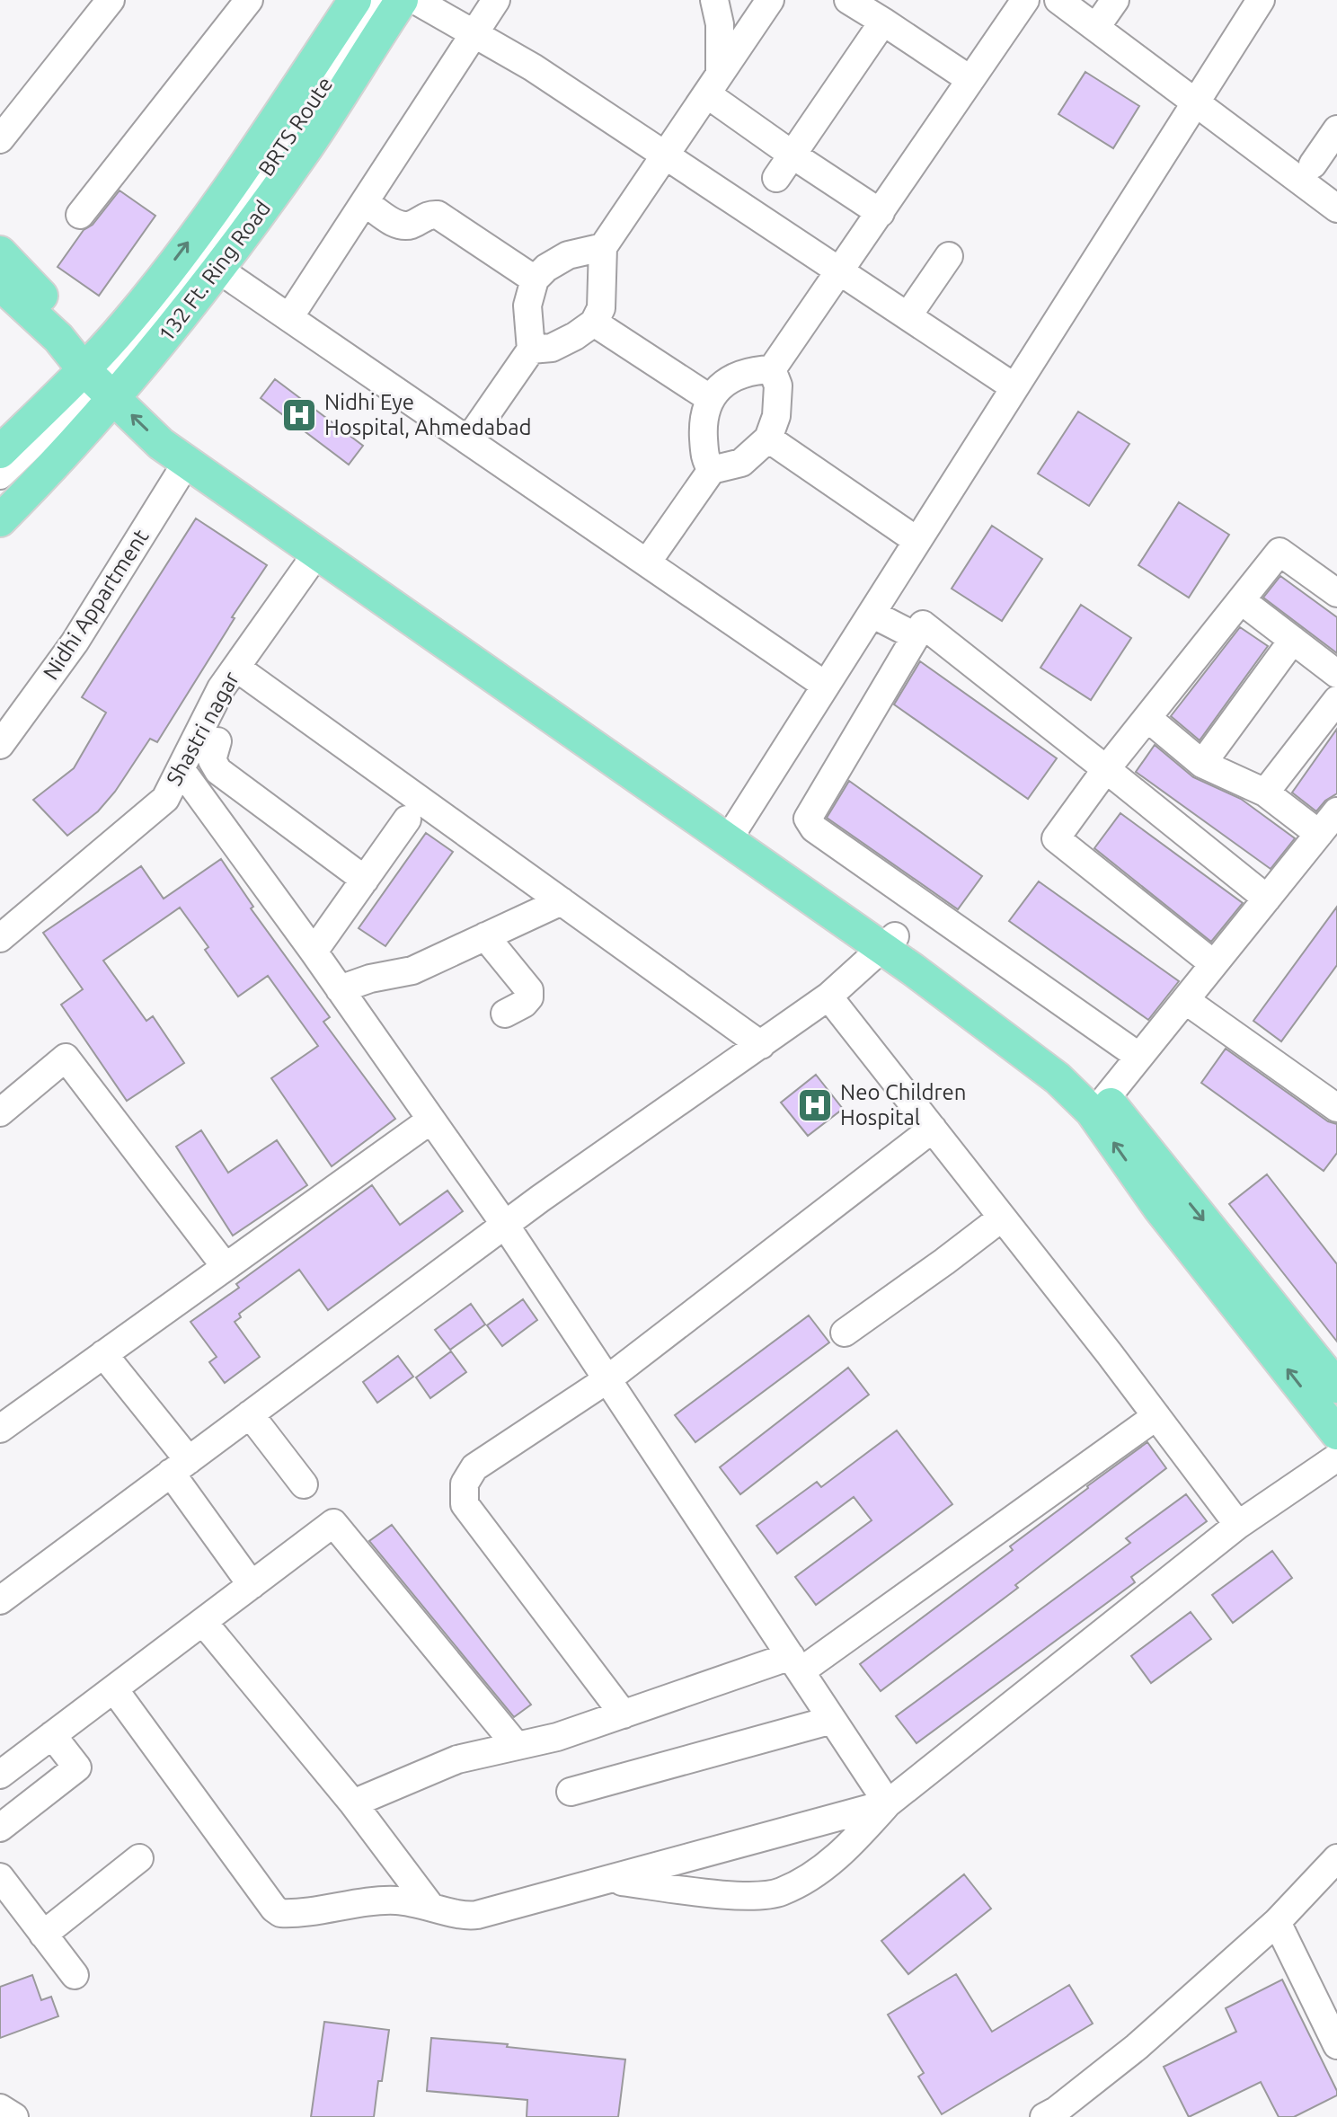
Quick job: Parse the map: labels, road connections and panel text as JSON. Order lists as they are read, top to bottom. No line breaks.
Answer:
{"streets":{"main road":["132 Ft. Ring Road"],"street":["BRTS Route","Nidhi Appartment","Shastri nagar"]},"crossings":[["BRTS Route","132 Ft. Ring Road"]],"places":{"hospital":["Nidhi Eye Hospital, Ahmedabad","Neo Children Hospital"]}}
